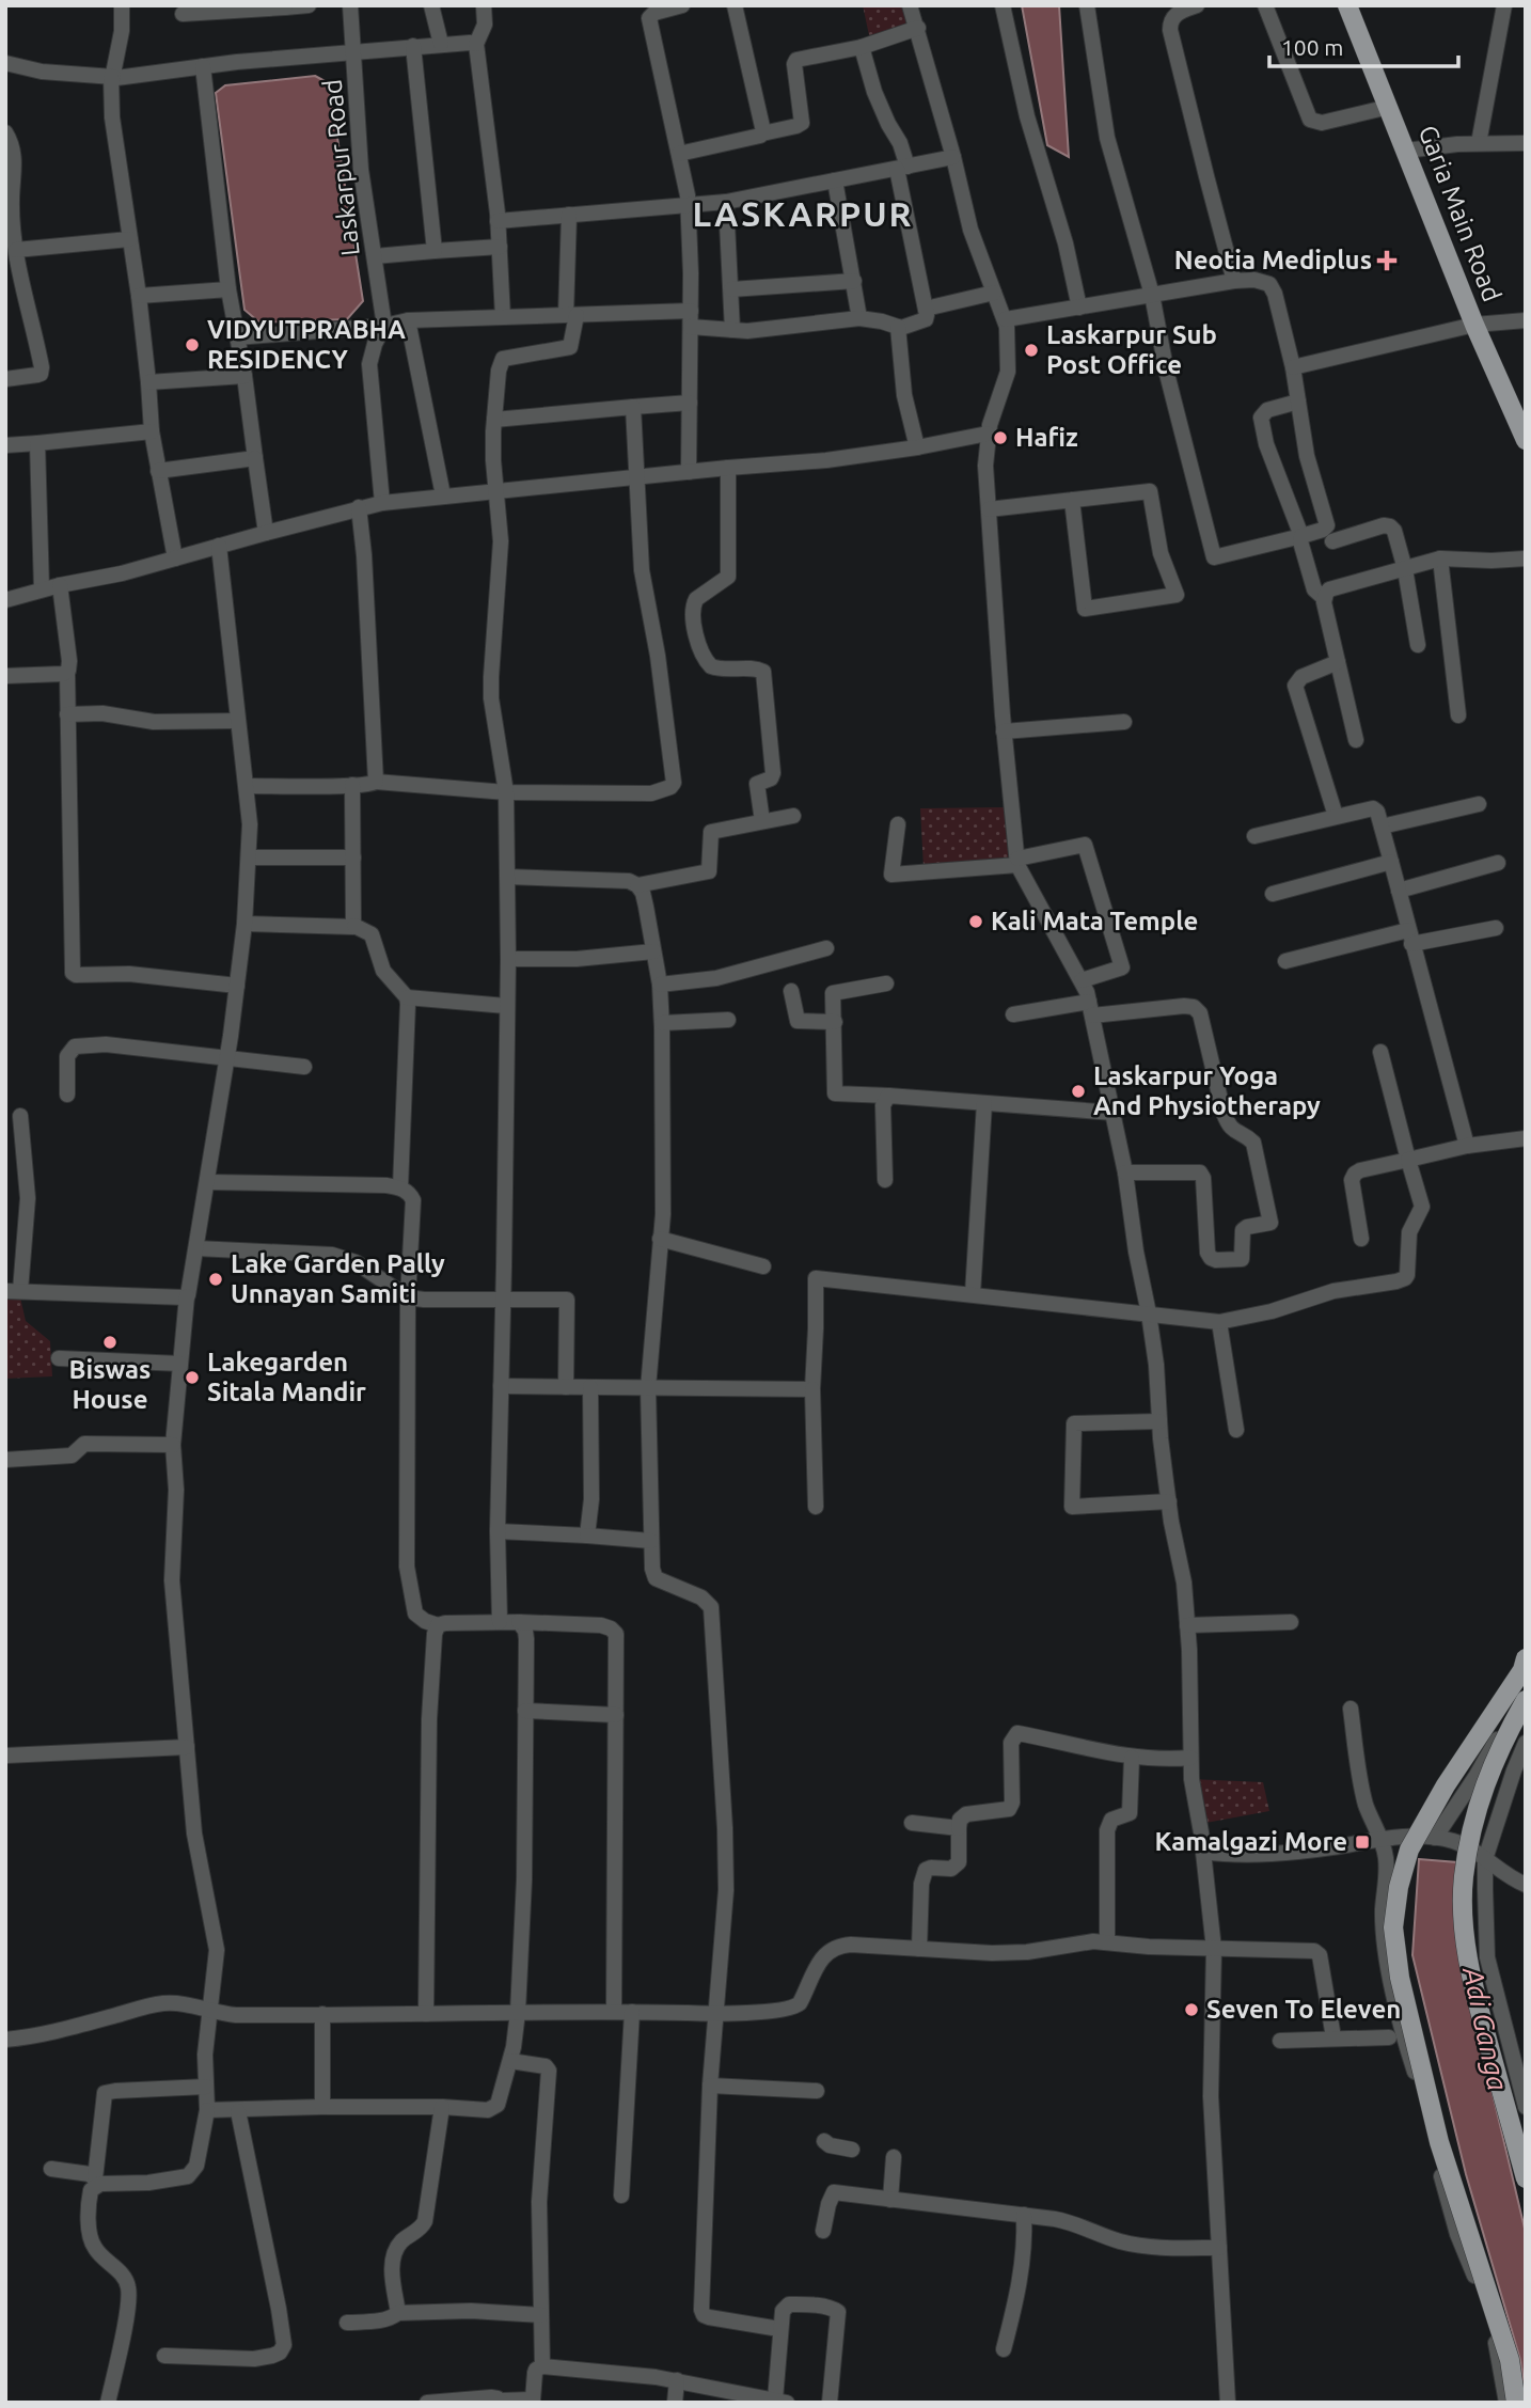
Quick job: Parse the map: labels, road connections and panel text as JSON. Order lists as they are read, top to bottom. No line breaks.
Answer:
{"streets":{"main road":["Garia Main Road"],"street":["Laskarpur Road"]},"districts":["LASKARPUR"],"water":["Adi Ganga"],"places":{"health":["Neotia Mediplus"],"other":["VIDYUTPRABHA RESIDENCY","Laskarpur Sub Post Office","Hafiz","Kali Mata Temple","Laskarpur Yoga And Physiotherapy","Lake Garden Pally Unnayan Samiti","Biswas House","Lakegarden Sitala Mandir","Seven To Eleven"],"transit":["Kamalgazi More"]},"scale_bar":"100 m"}
